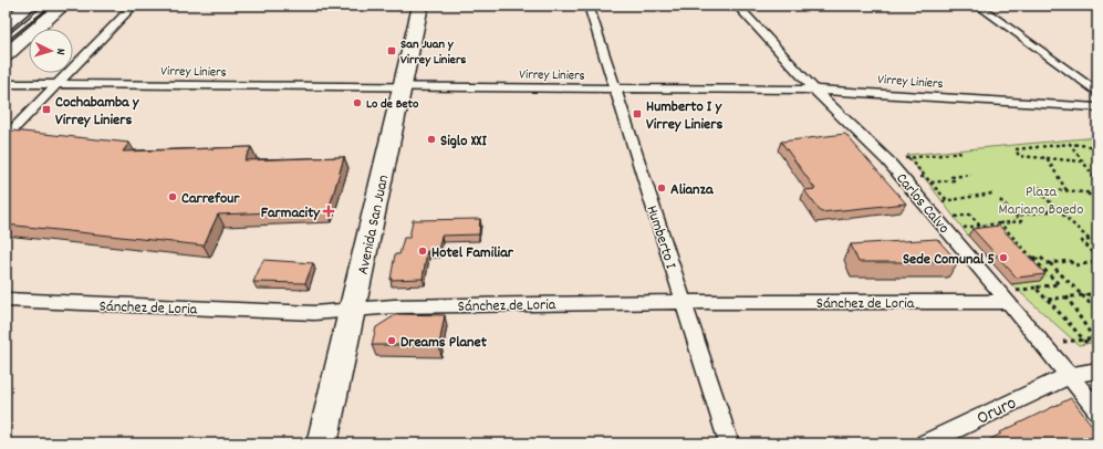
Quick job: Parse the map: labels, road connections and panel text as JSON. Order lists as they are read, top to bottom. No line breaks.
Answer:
{"streets":{"main road":["Avenida San Juan"],"street":["Virrey Liniers","Carlos Calvo","Humberto I","Sánchez de Loria","Oruro"]},"crossings":[["Virrey Liniers","Carlos Calvo"],["Virrey Liniers","Avenida San Juan"],["Virrey Liniers","Humberto I"],["Carlos Calvo","Sánchez de Loria"],["Carlos Calvo","Oruro"],["Avenida San Juan","Sánchez de Loria"],["Humberto I","Sánchez de Loria"]],"parks":["Plaza Mariano Boedo"],"places":{"transit":["San Juan y Virrey Liniers","Cochabamba y Virrey Liniers","Humberto I y Virrey Liniers"],"other":["Lo de Beto","Siglo XXI","Alianza","Carrefour","Hotel Familiar","Sede Comunal 5","Dreams Planet"],"health":["Farmacity"]},"north":"right"}
